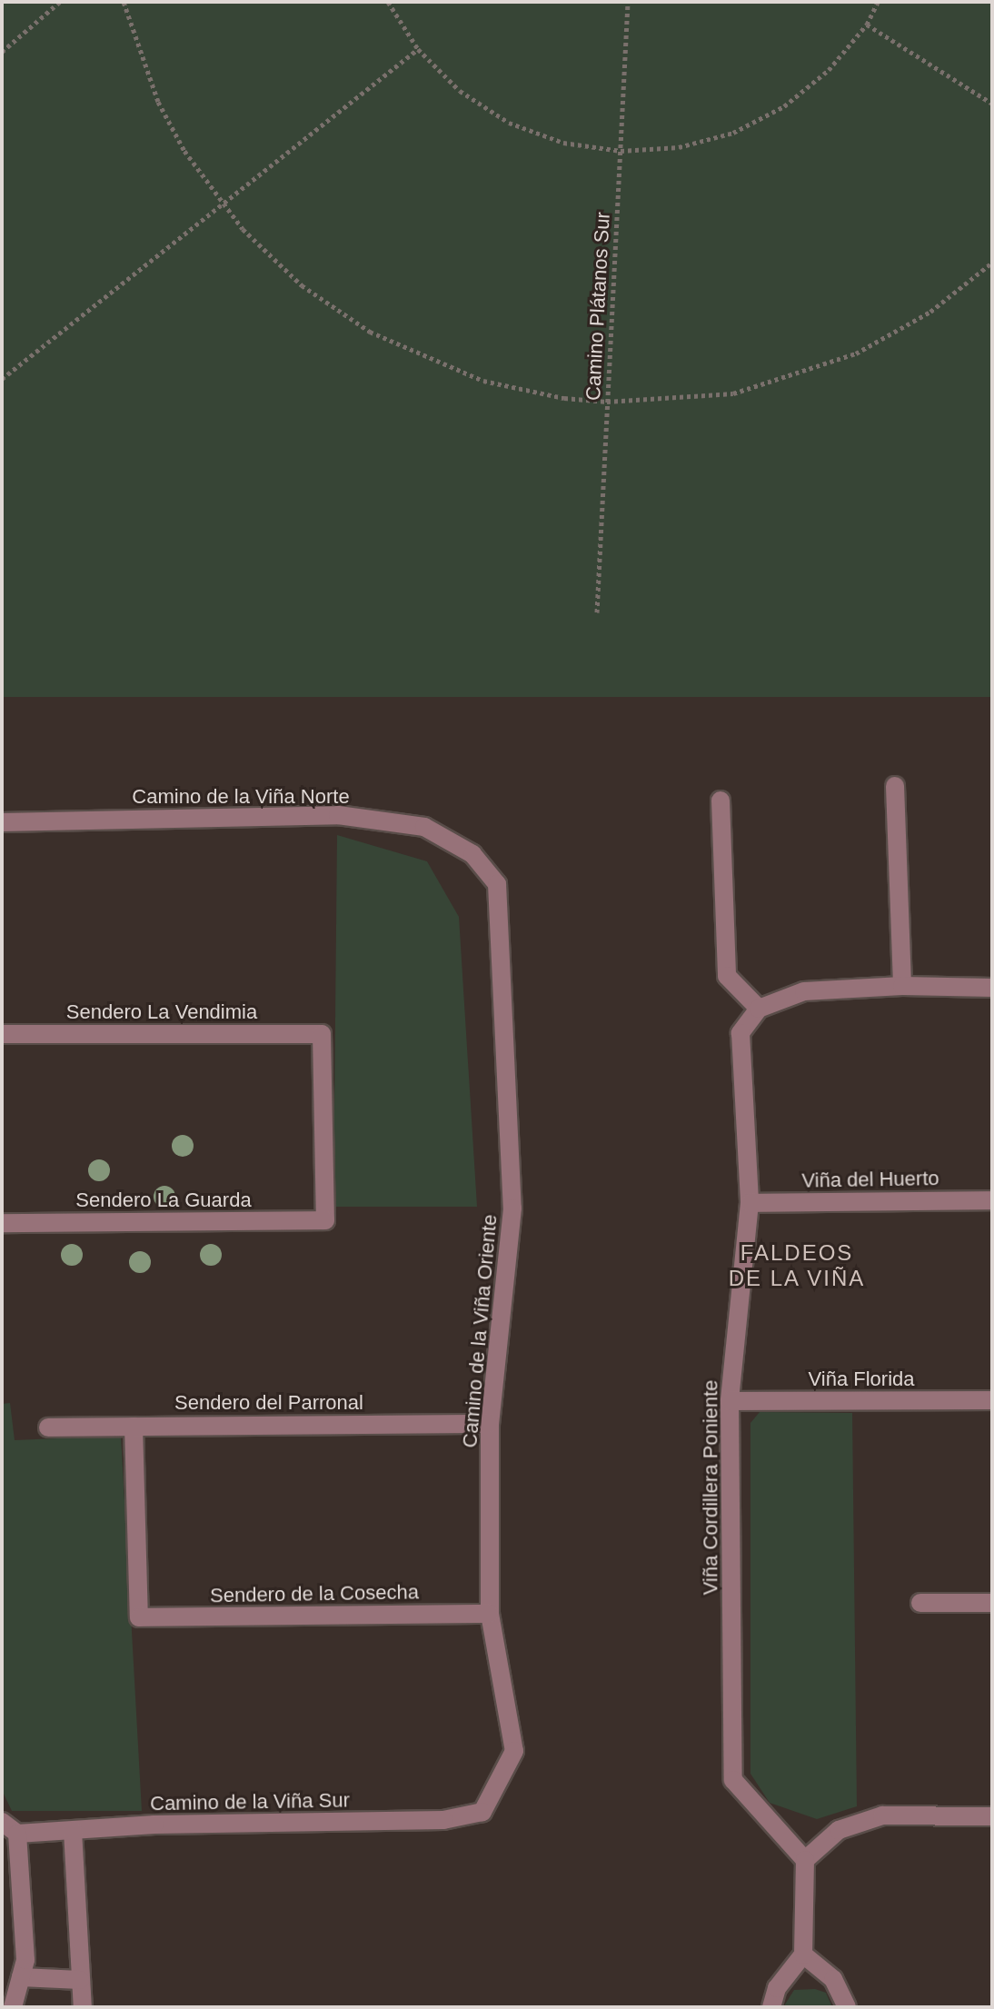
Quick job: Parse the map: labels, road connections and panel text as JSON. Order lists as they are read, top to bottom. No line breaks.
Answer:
{"streets":{"street":["Camino de la Viña Norte","Sendero La Vendimia","Viña del Huerto","Sendero La Guarda","Camino de la Viña Oriente","Viña Florida","Sendero del Parronal","Viña Cordillera Poniente","Sendero de la Cosecha","Camino de la Viña Sur"],"path":["Camino Plátanos Sur"]},"crossings":[["Camino de la Viña Norte","Camino de la Viña Oriente"],["Sendero La Vendimia","Sendero La Guarda"],["Viña del Huerto","Viña Cordillera Poniente"],["Camino de la Viña Oriente","Sendero del Parronal"],["Camino de la Viña Oriente","Sendero de la Cosecha"],["Camino de la Viña Oriente","Camino de la Viña Sur"],["Viña Florida","Viña Cordillera Poniente"],["Sendero del Parronal","Sendero de la Cosecha"]],"districts":["FALDEOS DE LA VIÑA"]}
